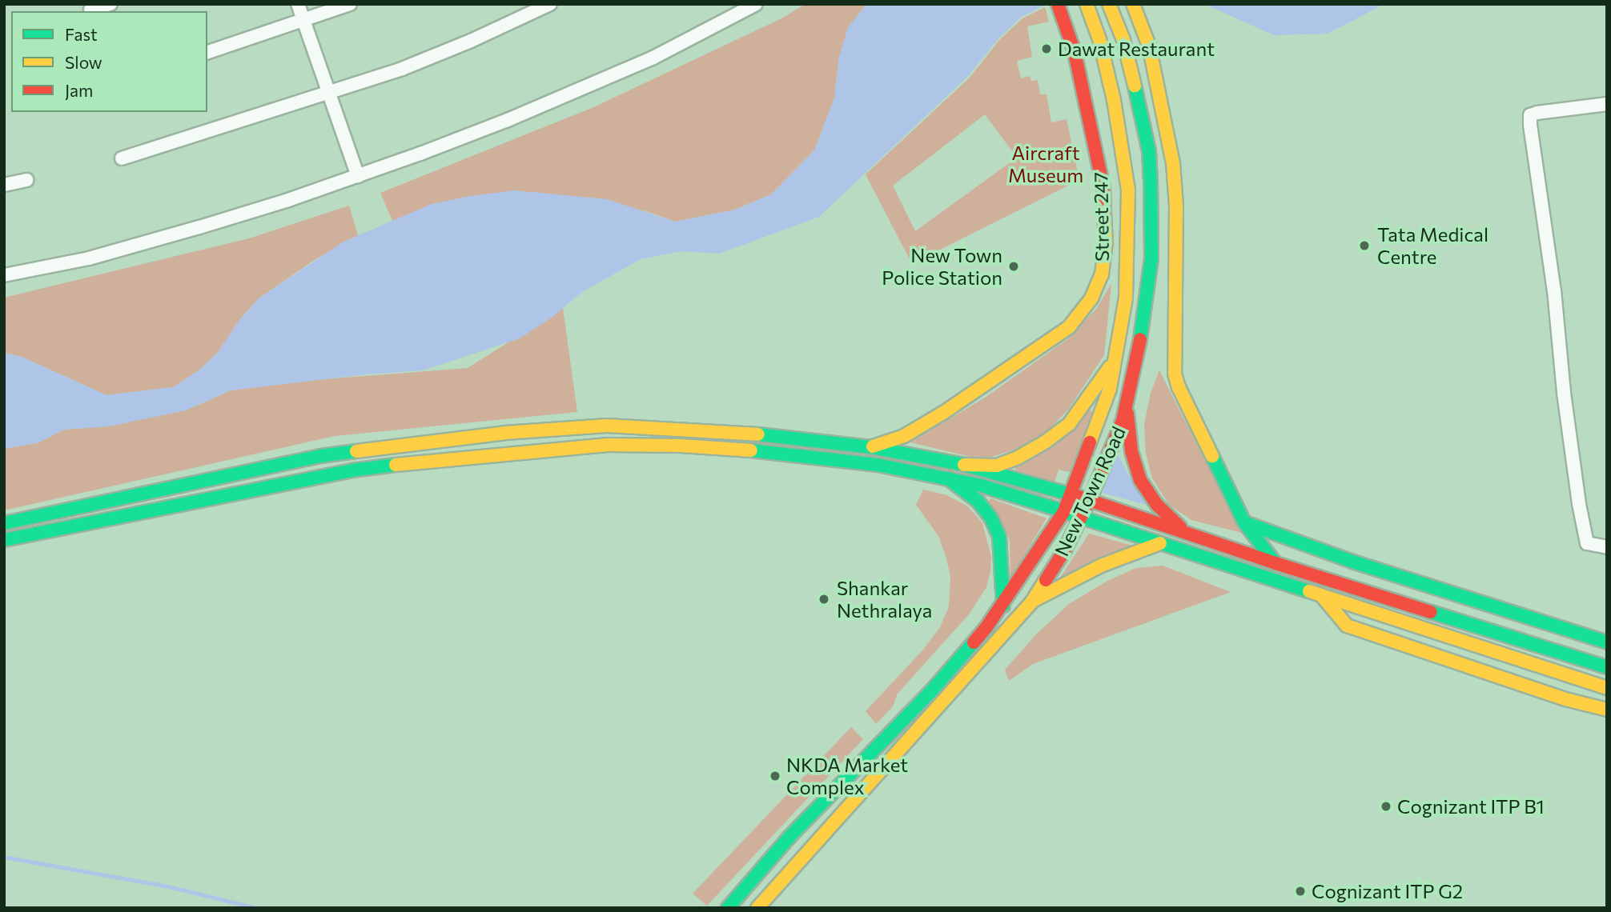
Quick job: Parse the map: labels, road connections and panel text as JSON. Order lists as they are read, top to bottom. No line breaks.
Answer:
{"streets":{"street":["Street 247","New Town Road"]},"parks":["Aircraft Museum"],"places":["Dawat Restaurant","Tata Medical Centre","New Town Police Station","Shankar Nethralaya","NKDA Market Complex","Cognizant ITP B1","Cognizant ITP G2"],"legend":["Fast","Slow","Jam"]}
